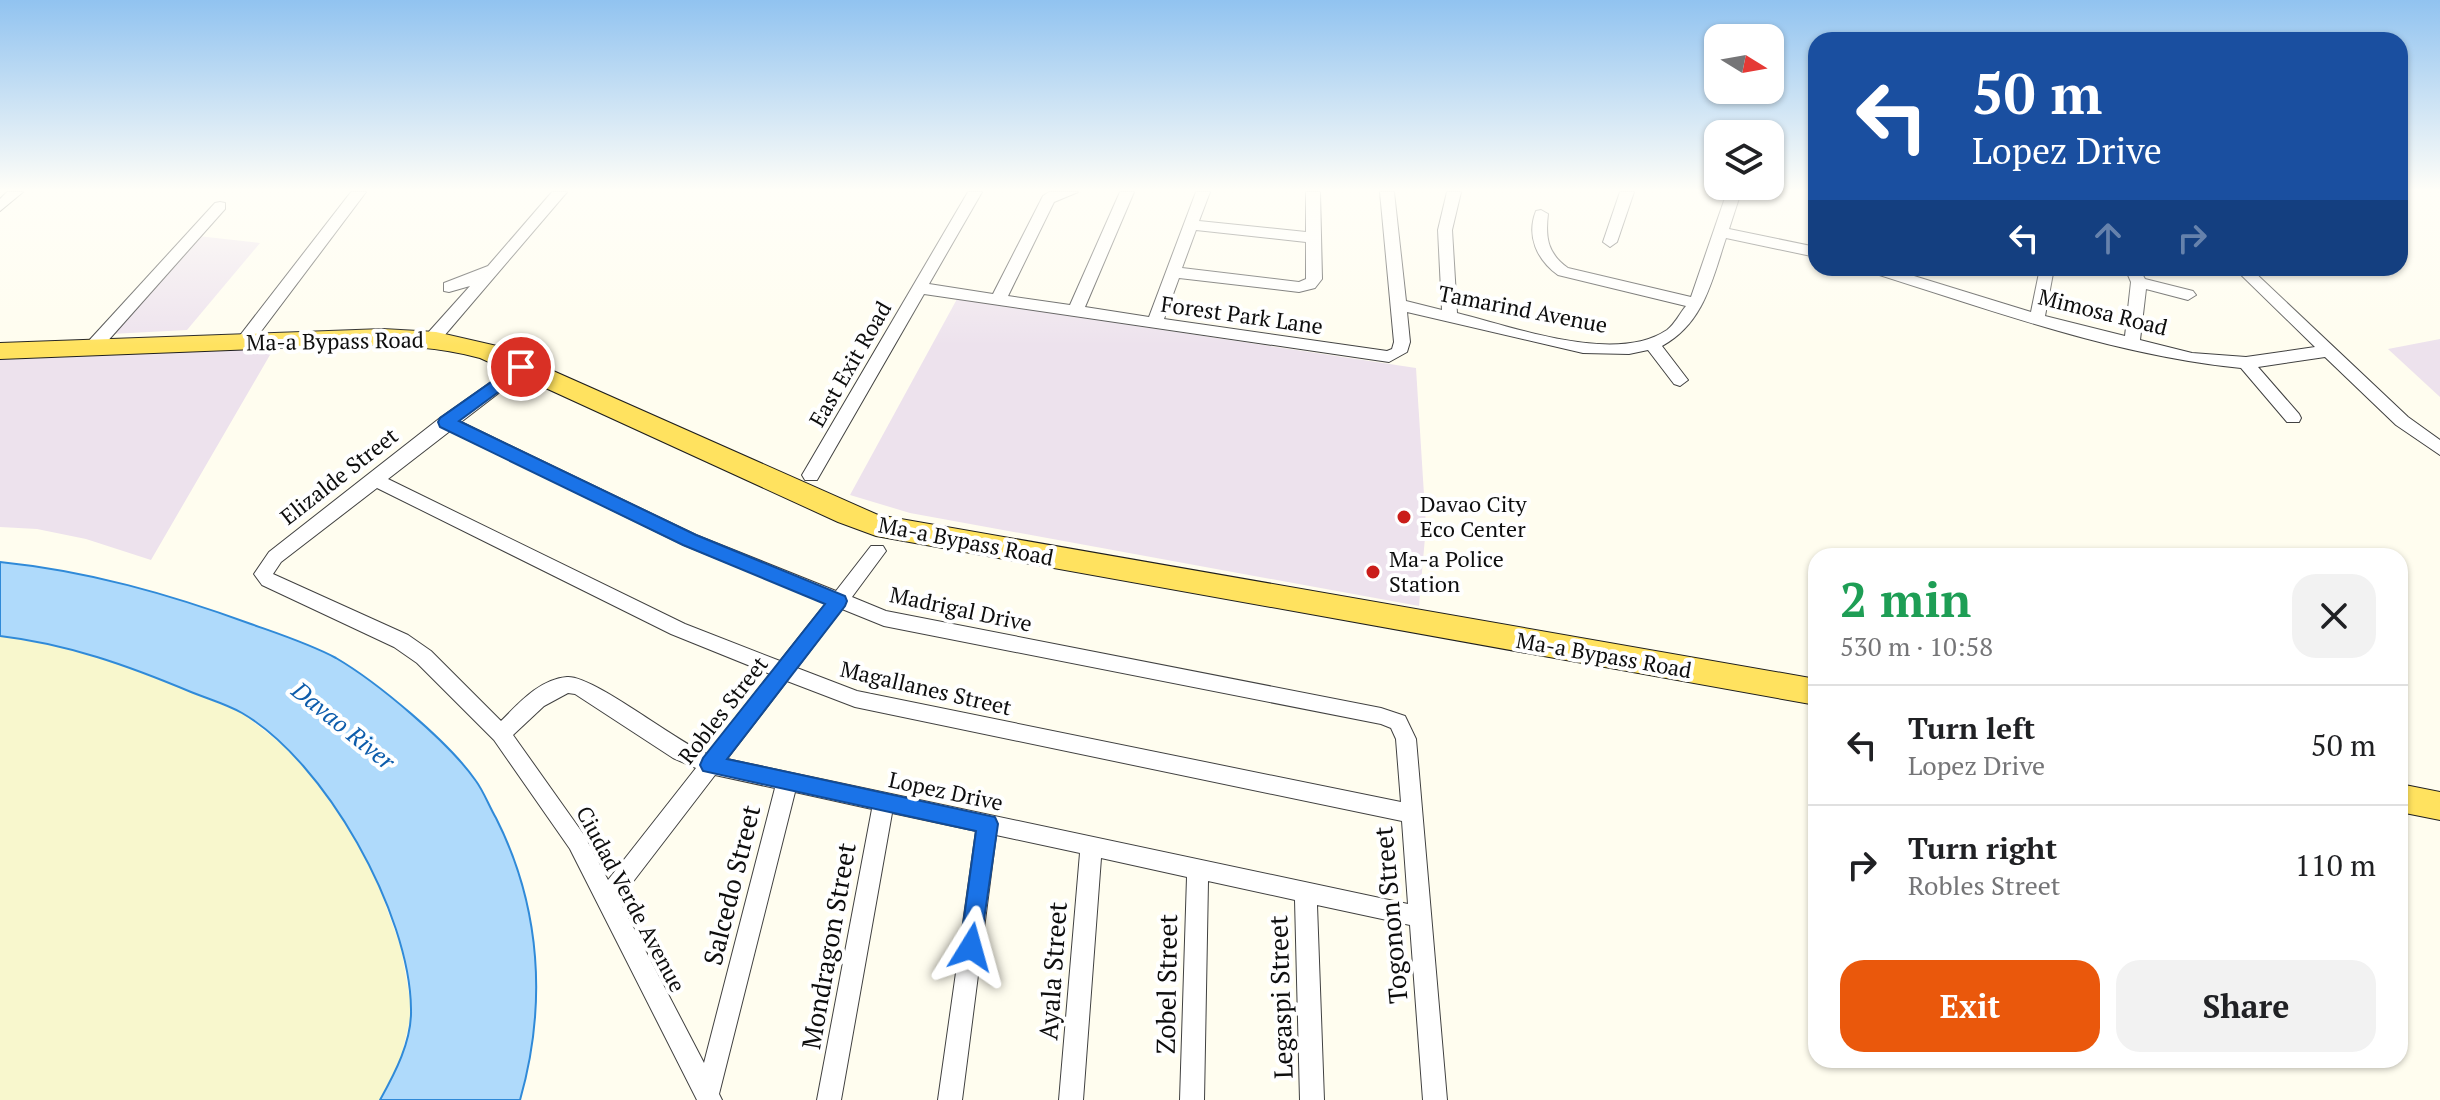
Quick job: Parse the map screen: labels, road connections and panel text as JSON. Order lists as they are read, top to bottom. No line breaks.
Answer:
{"streets":{"main road":["Ma-a Bypass Road"],"street":["Tamarind Avenue","Mimosa Road","Forest Park Lane","East Exit Road","Elizalde Street","Madrigal Drive","Magallanes Street","Robles Street","Lopez Drive","Salcedo Street","Ciudad Verde Avenue","Togonon Street","Mondragon Street","Ayala Street","Zobel Street","Legaspi Street"]},"crossings":[["Tamarind Avenue","Forest Park Lane"],["Forest Park Lane","East Exit Road"],["Ma-a Bypass Road","Elizalde Street"],["Elizalde Street","Madrigal Drive"],["Elizalde Street","Magallanes Street"],["Elizalde Street","Ciudad Verde Avenue"],["Madrigal Drive","Robles Street"],["Madrigal Drive","Togonon Street"],["Magallanes Street","Robles Street"],["Magallanes Street","Togonon Street"],["Robles Street","Lopez Drive"],["Robles Street","Ciudad Verde Avenue"],["Lopez Drive","Salcedo Street"],["Lopez Drive","Ciudad Verde Avenue"],["Lopez Drive","Togonon Street"],["Lopez Drive","Mondragon Street"],["Lopez Drive","Ayala Street"],["Lopez Drive","Zobel Street"],["Lopez Drive","Legaspi Street"],["Salcedo Street","Ciudad Verde Avenue"]],"water":["Davao River"],"places":["Davao City Eco Center","Ma-a Police Station"],"north":"right","page":{"turn":["50 m","Lopez Drive"],"heading":["2 min","530 m · 10:58"],"list":[{"name":"Turn left","note":"Lopez Drive","value":"50 m"},{"name":"Turn right","note":"Robles Street","value":"110 m"}],"buttons":["Exit","Share"]}}
